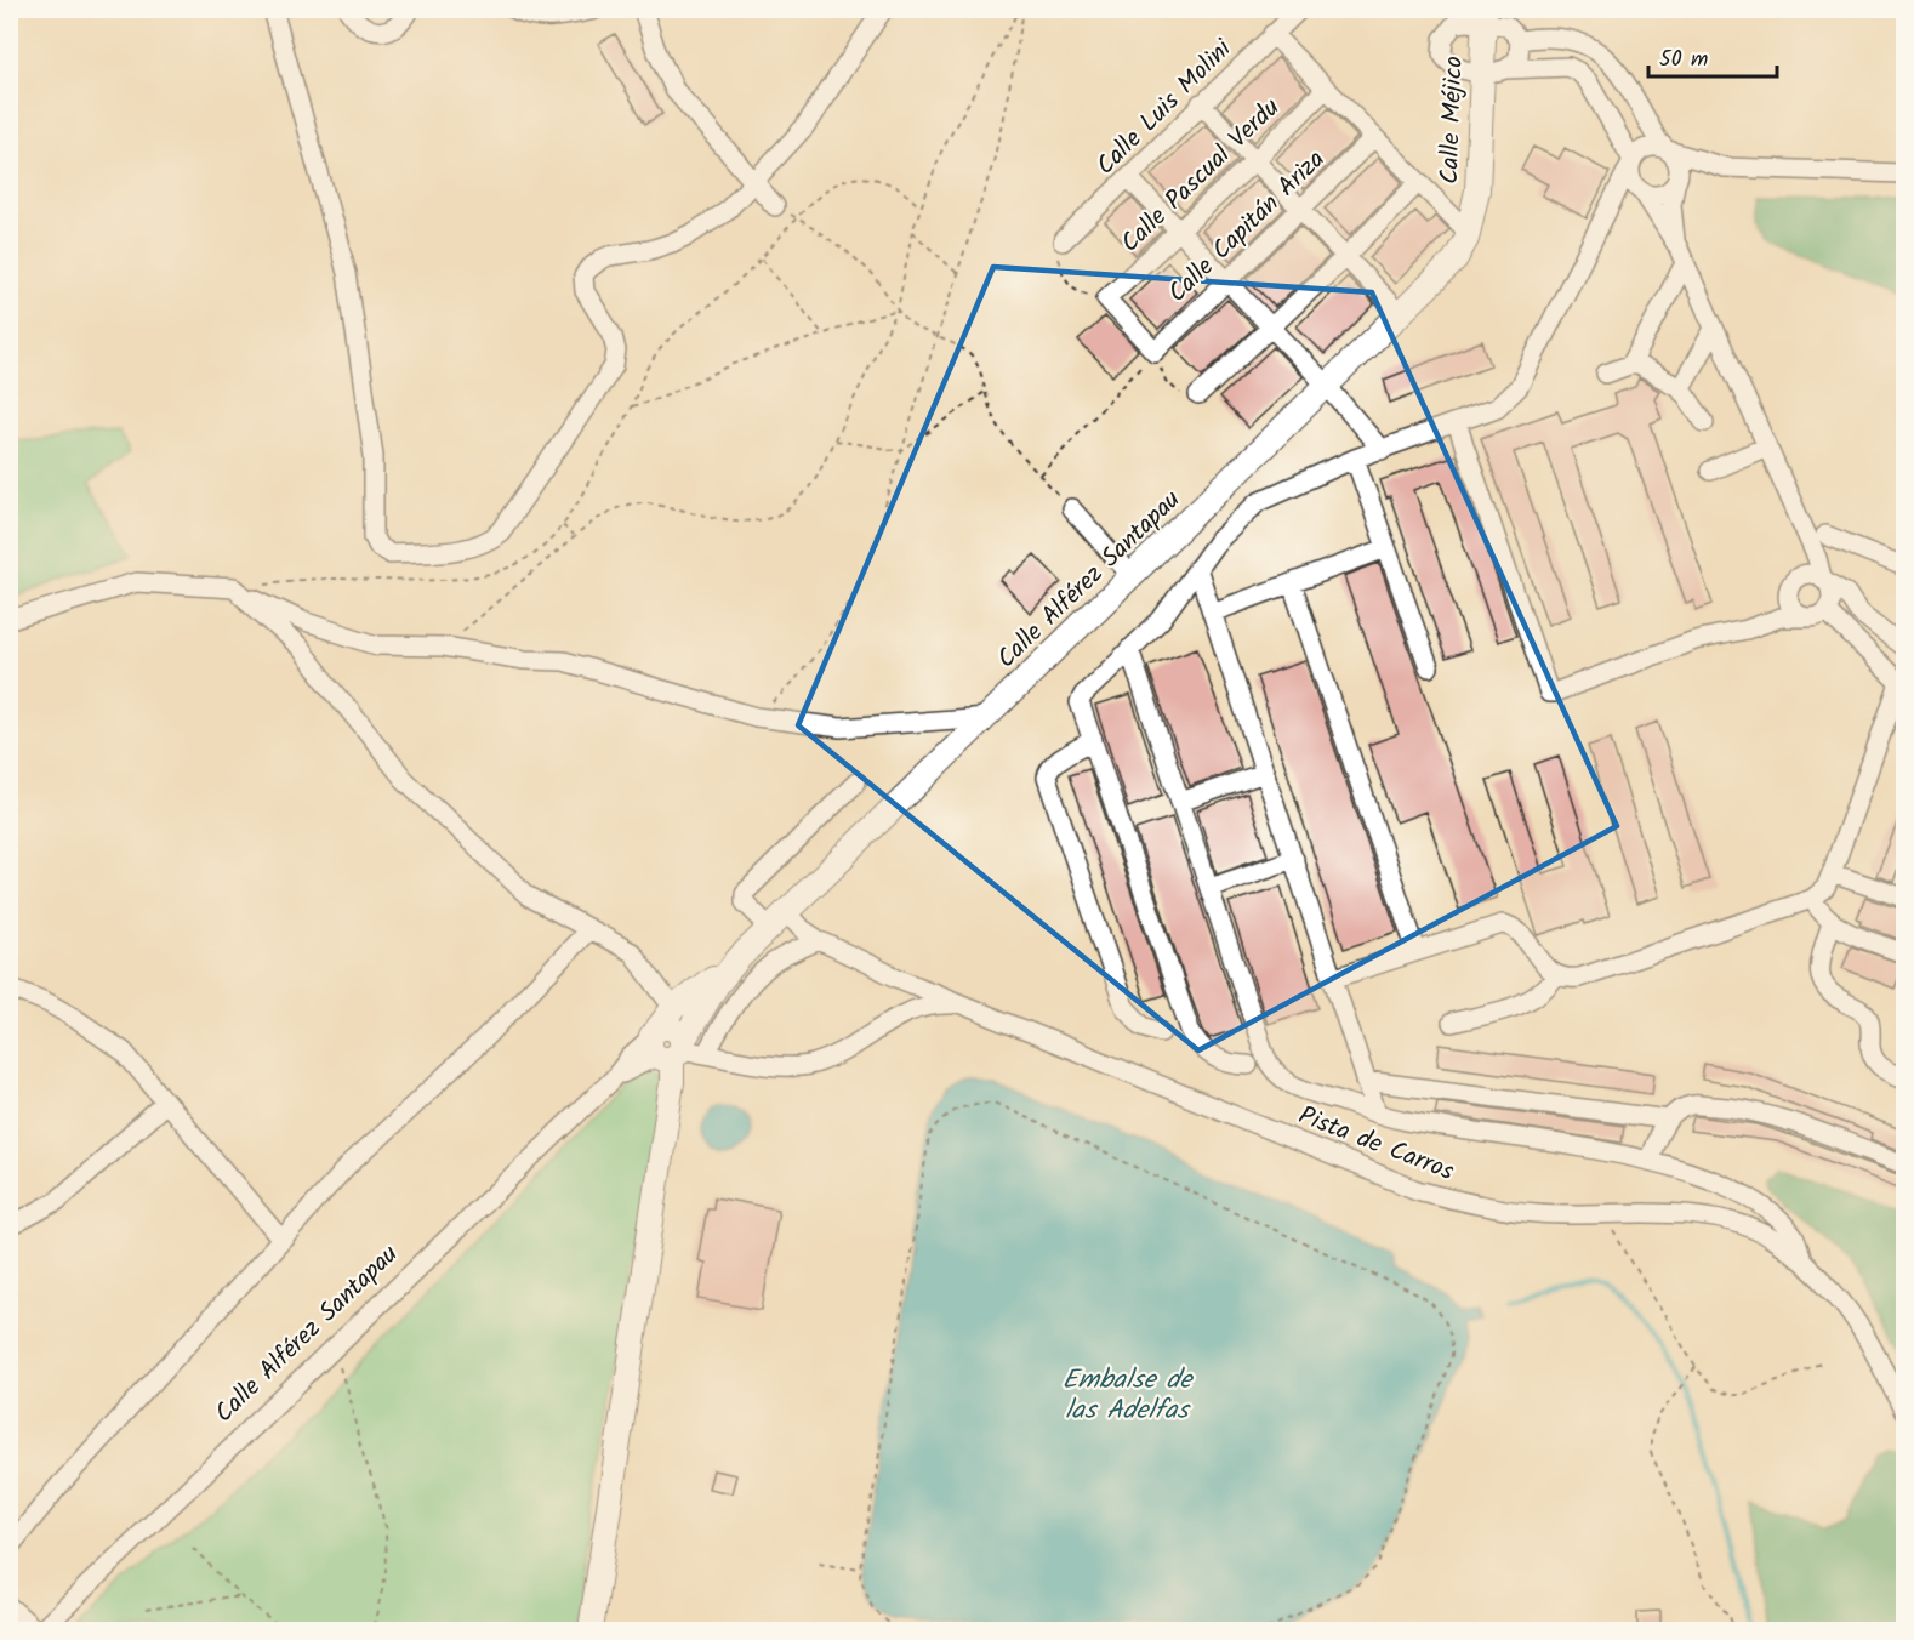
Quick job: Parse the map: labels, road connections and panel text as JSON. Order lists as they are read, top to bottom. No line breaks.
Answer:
{"streets":{"main road":["Calle Méjico","Calle Alférez Santapau"],"street":["Calle Luis Molini","Calle Pascual Verdu","Calle Capitán Ariza","Pista de Carros"]},"crossings":[["Calle Méjico","Calle Alférez Santapau"],["Calle Alférez Santapau","Pista de Carros"]],"water":["Embalse de las Adelfas"],"scale_bar":"50 m"}
